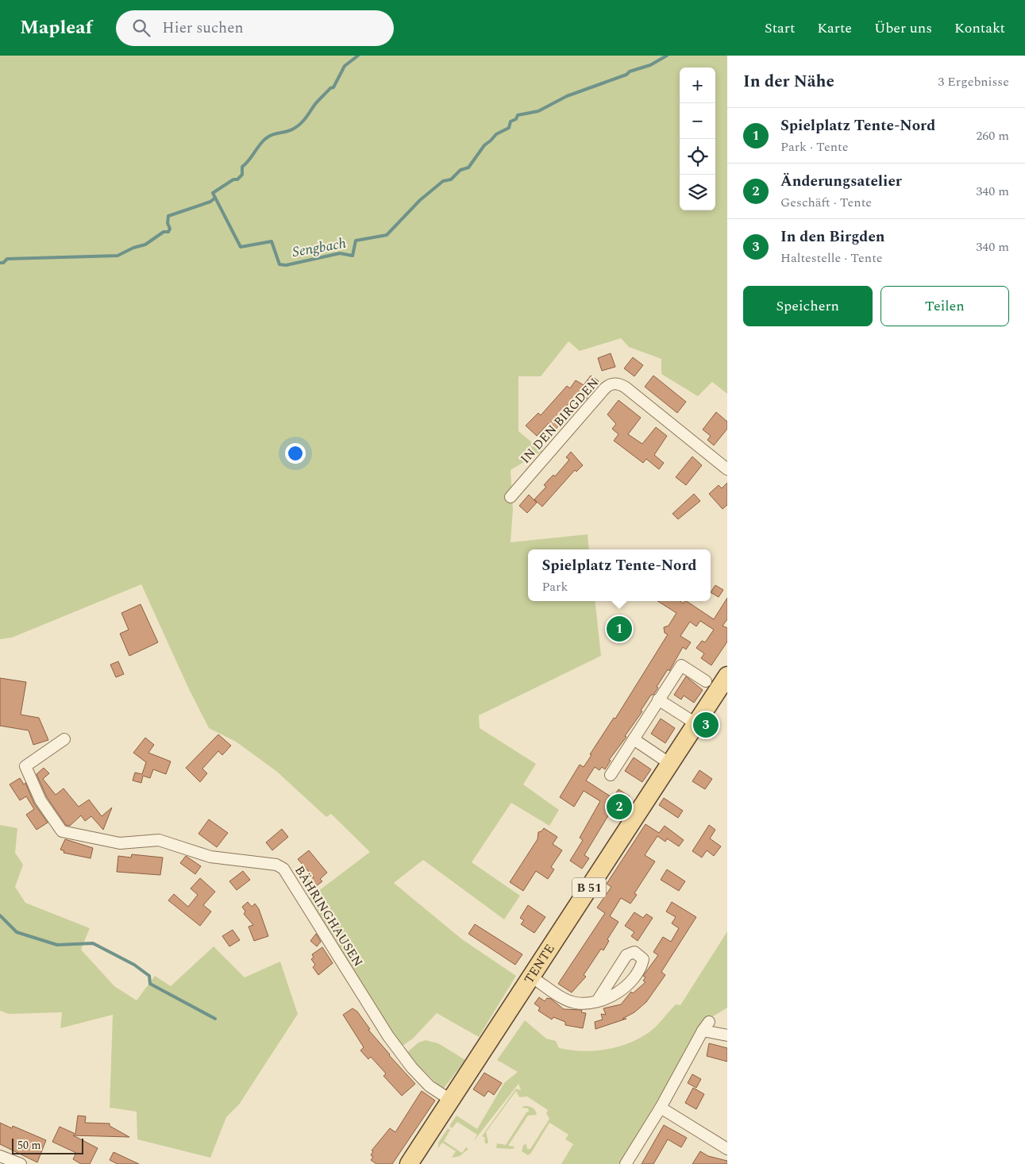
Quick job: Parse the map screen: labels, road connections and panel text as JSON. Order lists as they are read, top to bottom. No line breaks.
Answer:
{"streets":{"main road":["B 51","TENTE"],"street":["IN DEN BIRGDEN","BÄHRINGHAUSEN"]},"crossings":[["BÄHRINGHAUSEN","TENTE"]],"water":["Sengbach"],"scale_bar":"50 m","page":{"header":"Mapleaf","search":"Hier suchen","nav":["Start","Karte","Über uns","Kontakt"],"heading":["In der Nähe","3 Ergebnisse"],"map_buttons":["+","−"],"list":[{"mark":"1","name":"Spielplatz Tente-Nord","note":"Park · Tente","value":"260 m"},{"mark":"2","name":"Änderungsatelier","note":"Geschäft · Tente","value":"340 m"},{"mark":"3","name":"In den Birgden","note":"Haltestelle · Tente","value":"340 m"}],"buttons":["Speichern","Teilen"],"popup":["Spielplatz Tente-Nord","Park"],"pins":["1","3","2"],"scale":"50 m"}}
